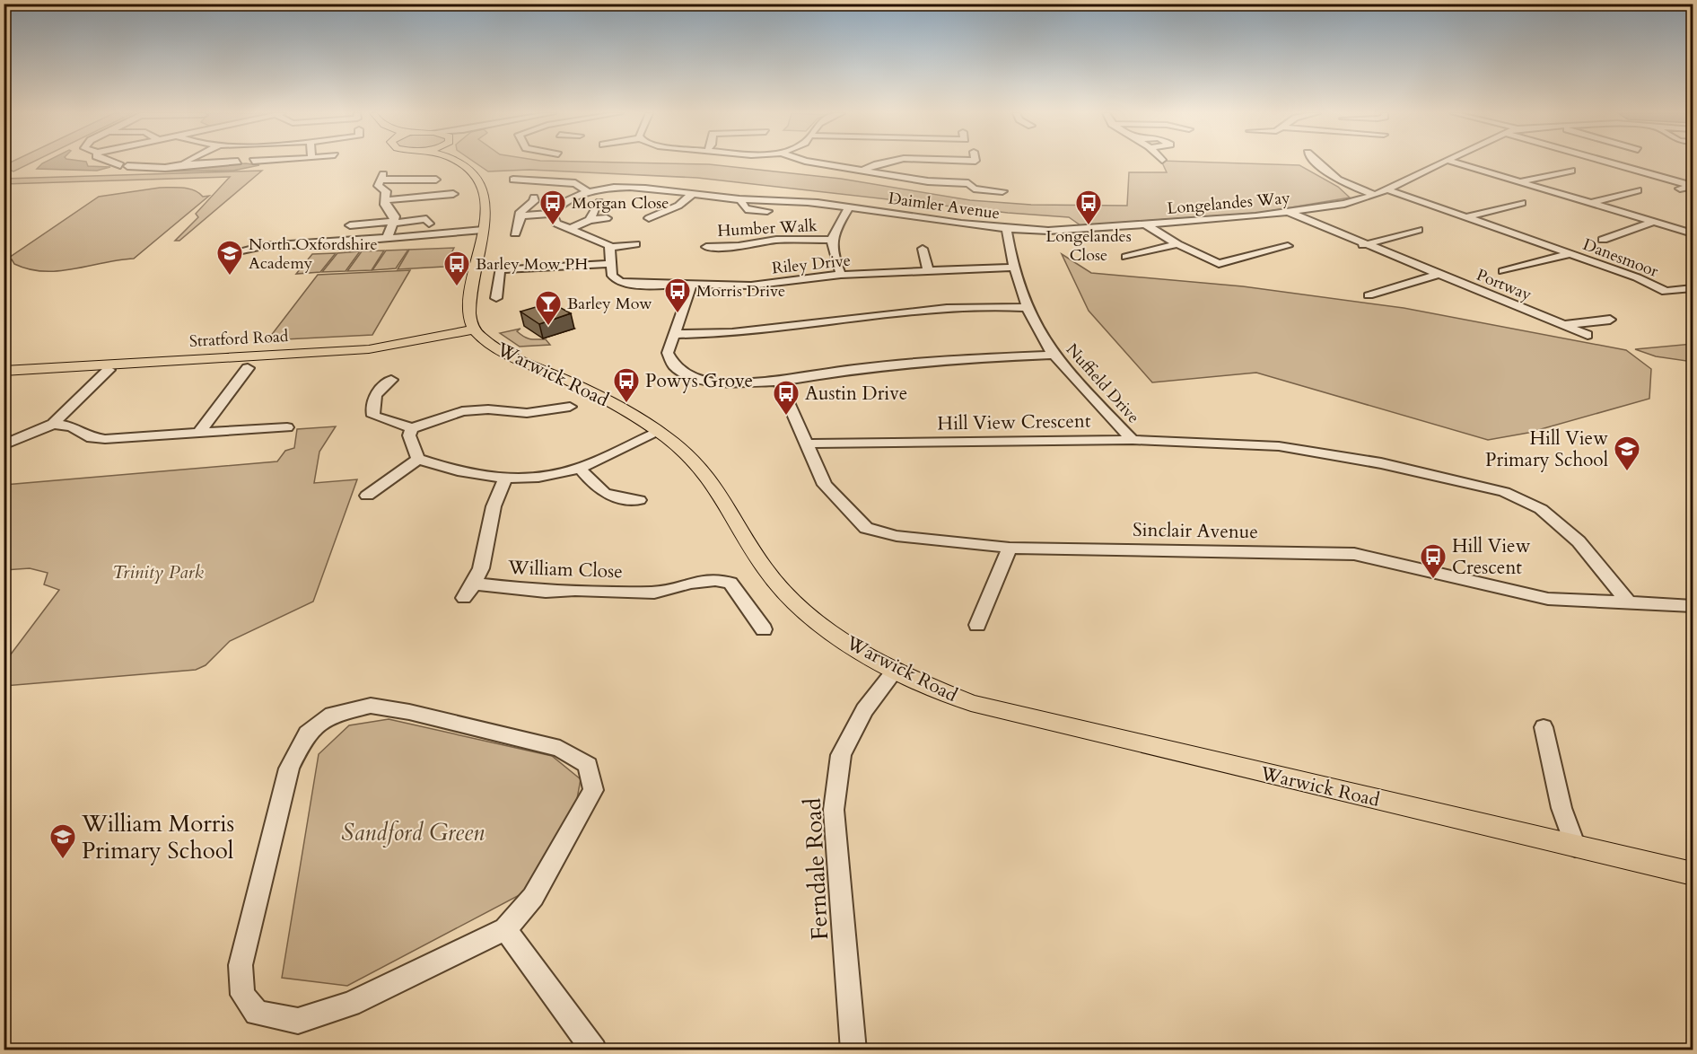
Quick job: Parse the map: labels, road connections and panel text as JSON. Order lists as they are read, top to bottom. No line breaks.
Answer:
{"streets":{"main road":["Stratford Road","Warwick Road"],"street":["Longelandes Way","Daimler Avenue","Humber Walk","Danesmoor","Riley Drive","Portway","Nuffield Drive","Hill View Crescent","Sinclair Avenue","William Close","Ferndale Road"]},"crossings":[["Longelandes Way","Daimler Avenue"],["Longelandes Way","Danesmoor"],["Longelandes Way","Portway"],["Longelandes Way","Nuffield Drive"],["Daimler Avenue","Nuffield Drive"],["Riley Drive","Nuffield Drive"],["Stratford Road","Warwick Road"],["Warwick Road","Ferndale Road"],["Nuffield Drive","Hill View Crescent"],["Hill View Crescent","Sinclair Avenue"]],"parks":["Trinity Park","Sandford Green"],"places":{"bus stop":["Morgan Close","Longelandes Close","Barley Mow PH","Morris Drive","Powys Grove","Austin Drive","Hill View Crescent"],"school or university":["North Oxfordshire Academy","Hill View Primary School","William Morris Primary School"],"bar":["Barley Mow"]}}
